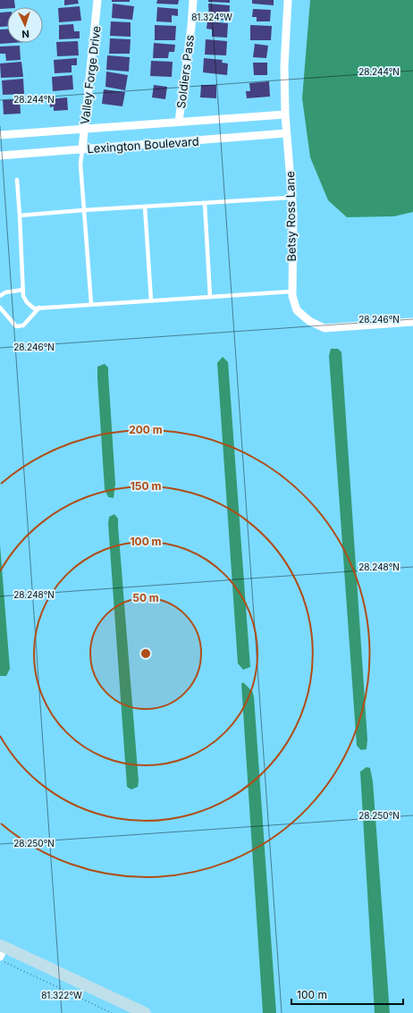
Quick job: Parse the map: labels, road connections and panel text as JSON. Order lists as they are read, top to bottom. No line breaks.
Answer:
{"streets":{"street":["Soldiers Pass","Valley Forge Drive","Lexington Boulevard","Betsy Ross Lane"]},"crossings":[["Soldiers Pass","Lexington Boulevard"],["Valley Forge Drive","Lexington Boulevard"],["Lexington Boulevard","Betsy Ross Lane"]],"scale_bar":"100 m","north":"bottom","coordinates":["81.324°W","28.244°N","28.246°N","28.248°N","28.250°N","81.322°W"],"rings":["200 m","150 m","100 m","50 m"]}
